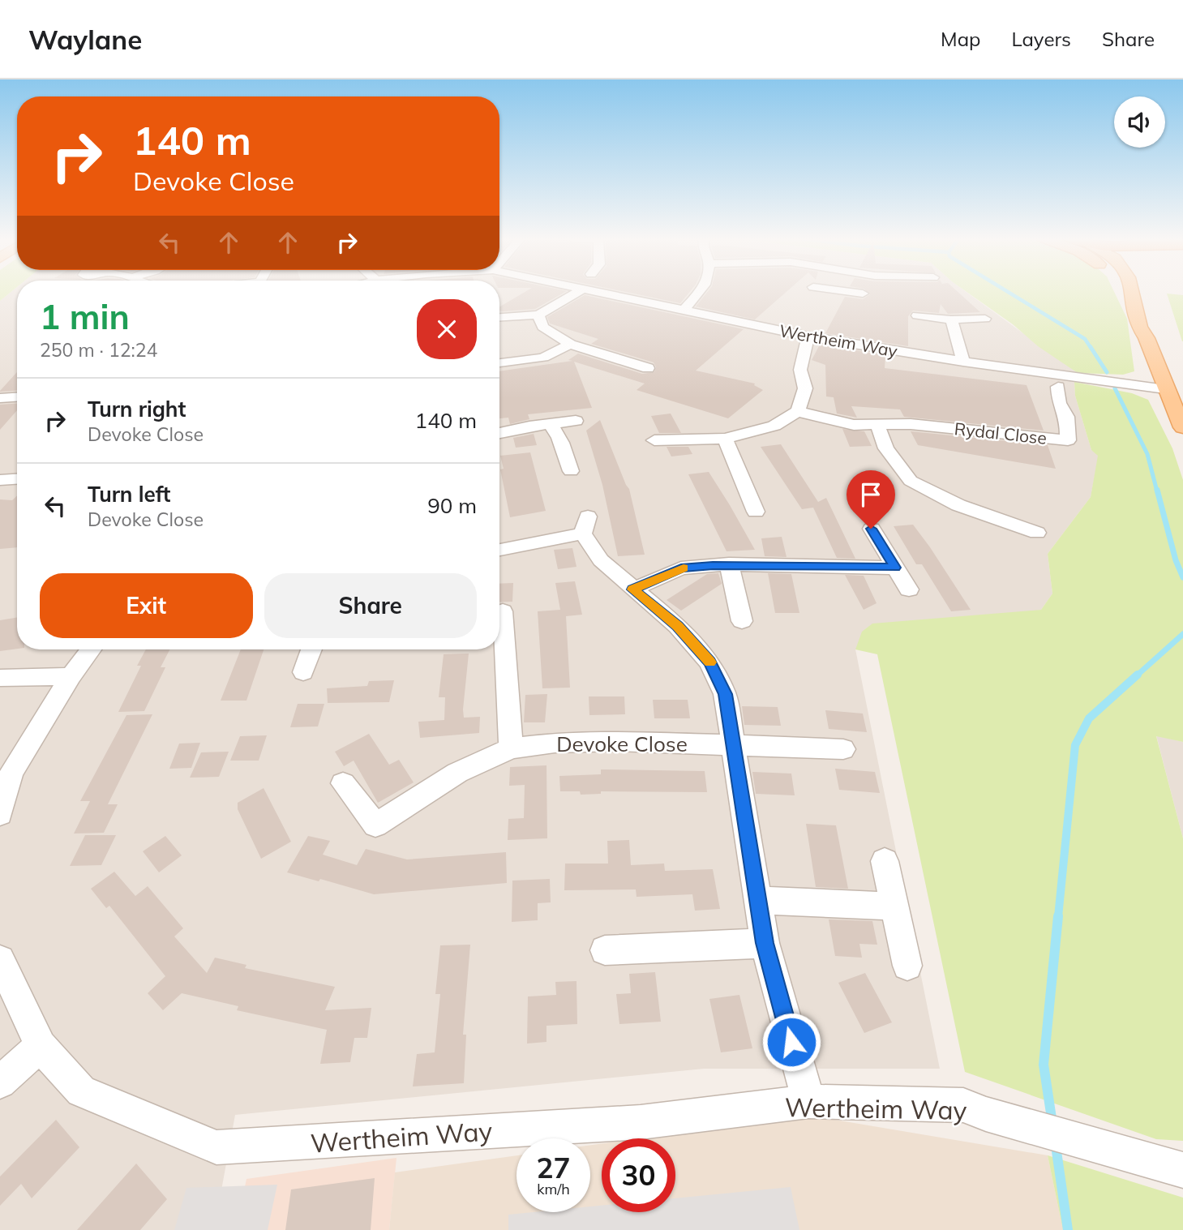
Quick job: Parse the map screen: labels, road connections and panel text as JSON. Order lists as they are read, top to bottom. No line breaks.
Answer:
{"streets":{"street":["Wertheim Way","Rydal Close","Devoke Close"]},"page":{"header":"Waylane","nav":["Map","Layers","Share"],"turn":["140 m","Devoke Close"],"heading":["1 min","250 m · 12:24"],"list":[{"name":"Turn right","note":"Devoke Close","value":"140 m"},{"name":"Turn left","note":"Devoke Close","value":"90 m"}],"buttons":["Exit","Share"],"speed":"27 km/h","limit":"30"}}
